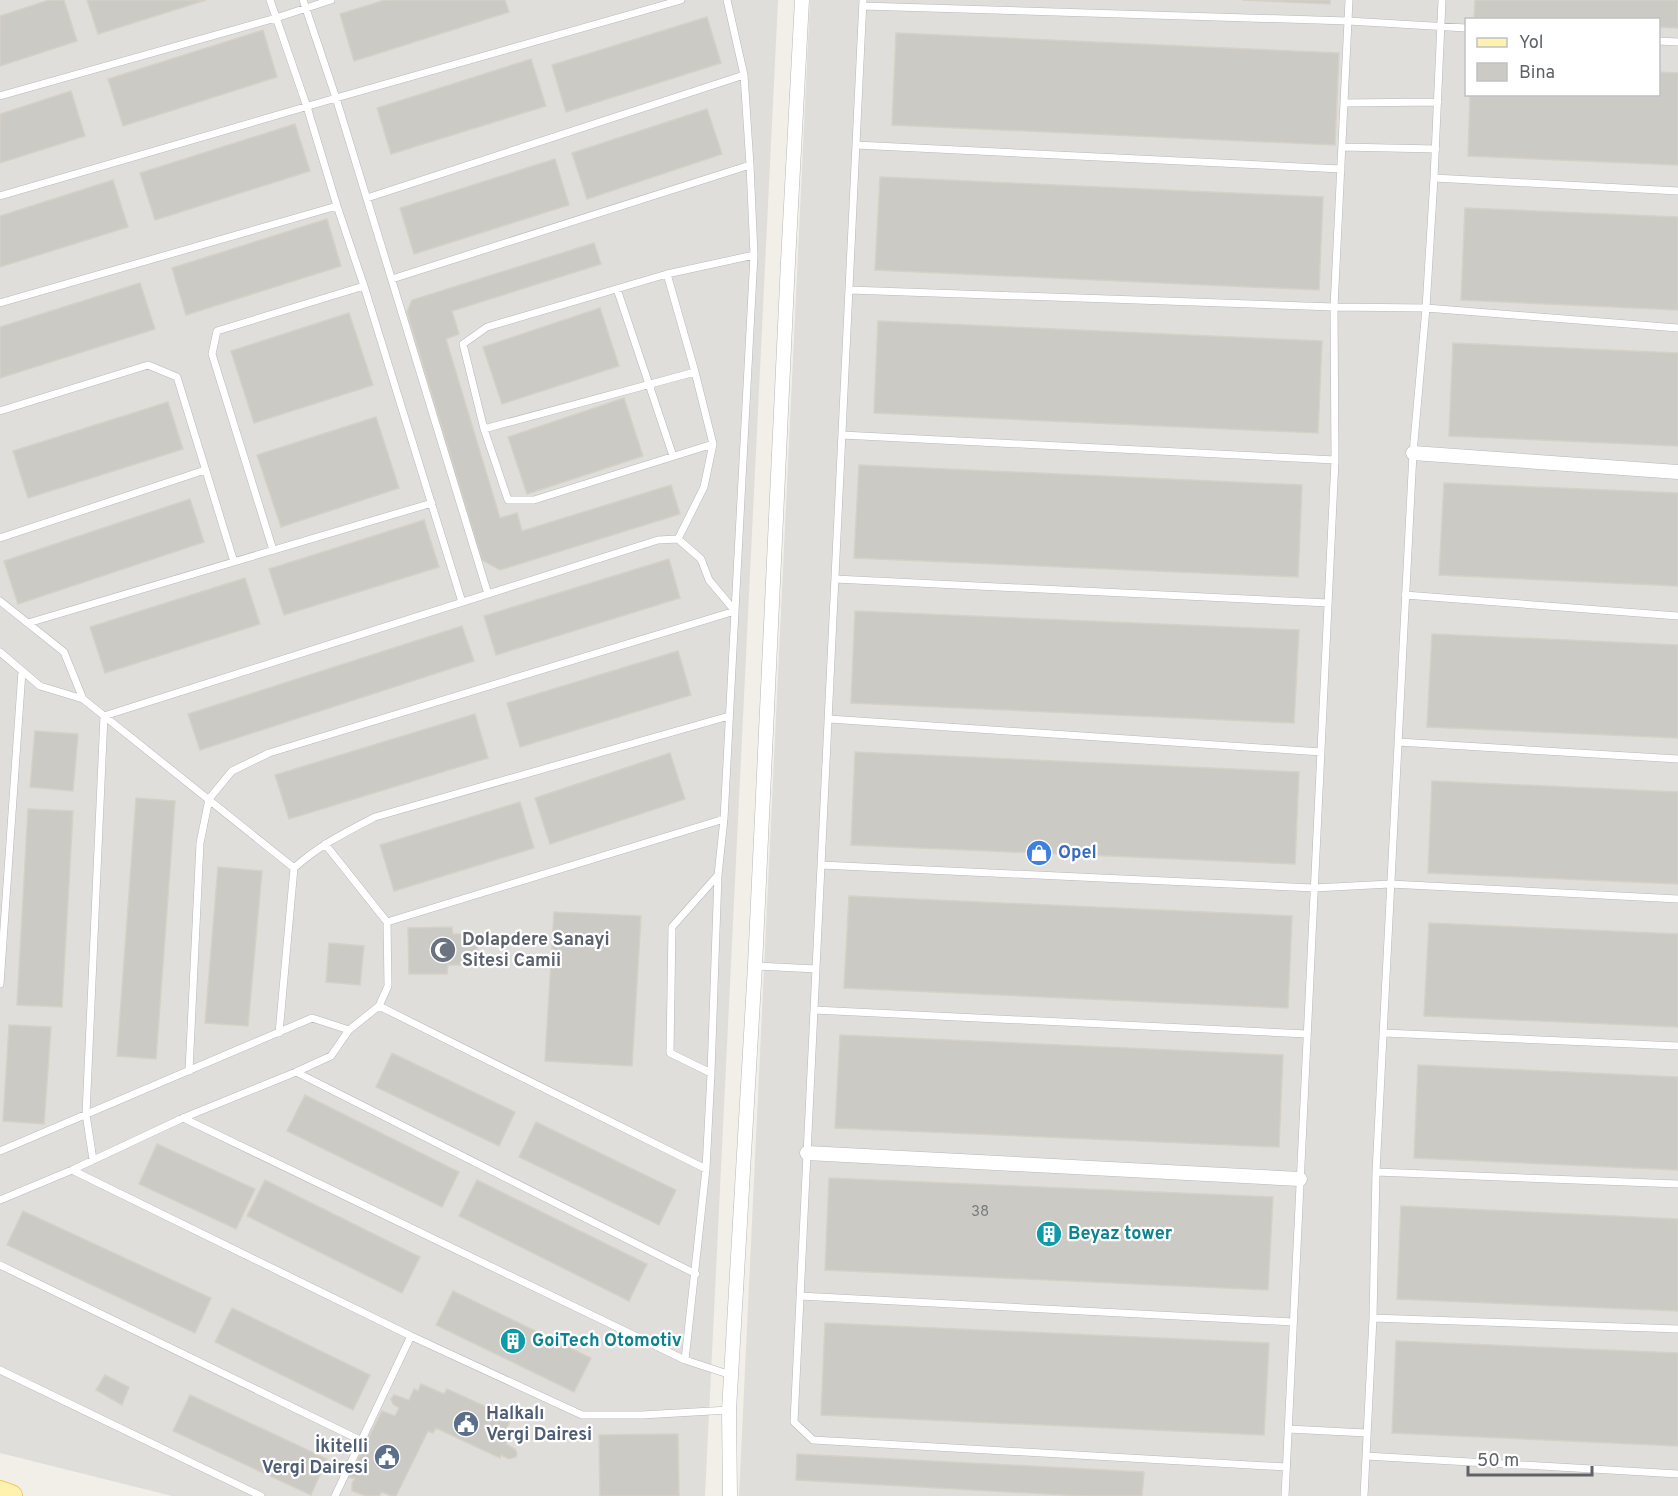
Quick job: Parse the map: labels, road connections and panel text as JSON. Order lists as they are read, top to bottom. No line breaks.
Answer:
{"places":{"shop":["Opel"],"mosque":["Dolapdere Sanayi Sitesi Camii"],"building":["Beyaz tower","GoiTech Otomotiv"],"public building":["Halkalı Vergi Dairesi","İkitelli Vergi Dairesi"]},"house_numbers":["38"],"legend":["Yol","Bina"],"scale_bar":"50 m"}
